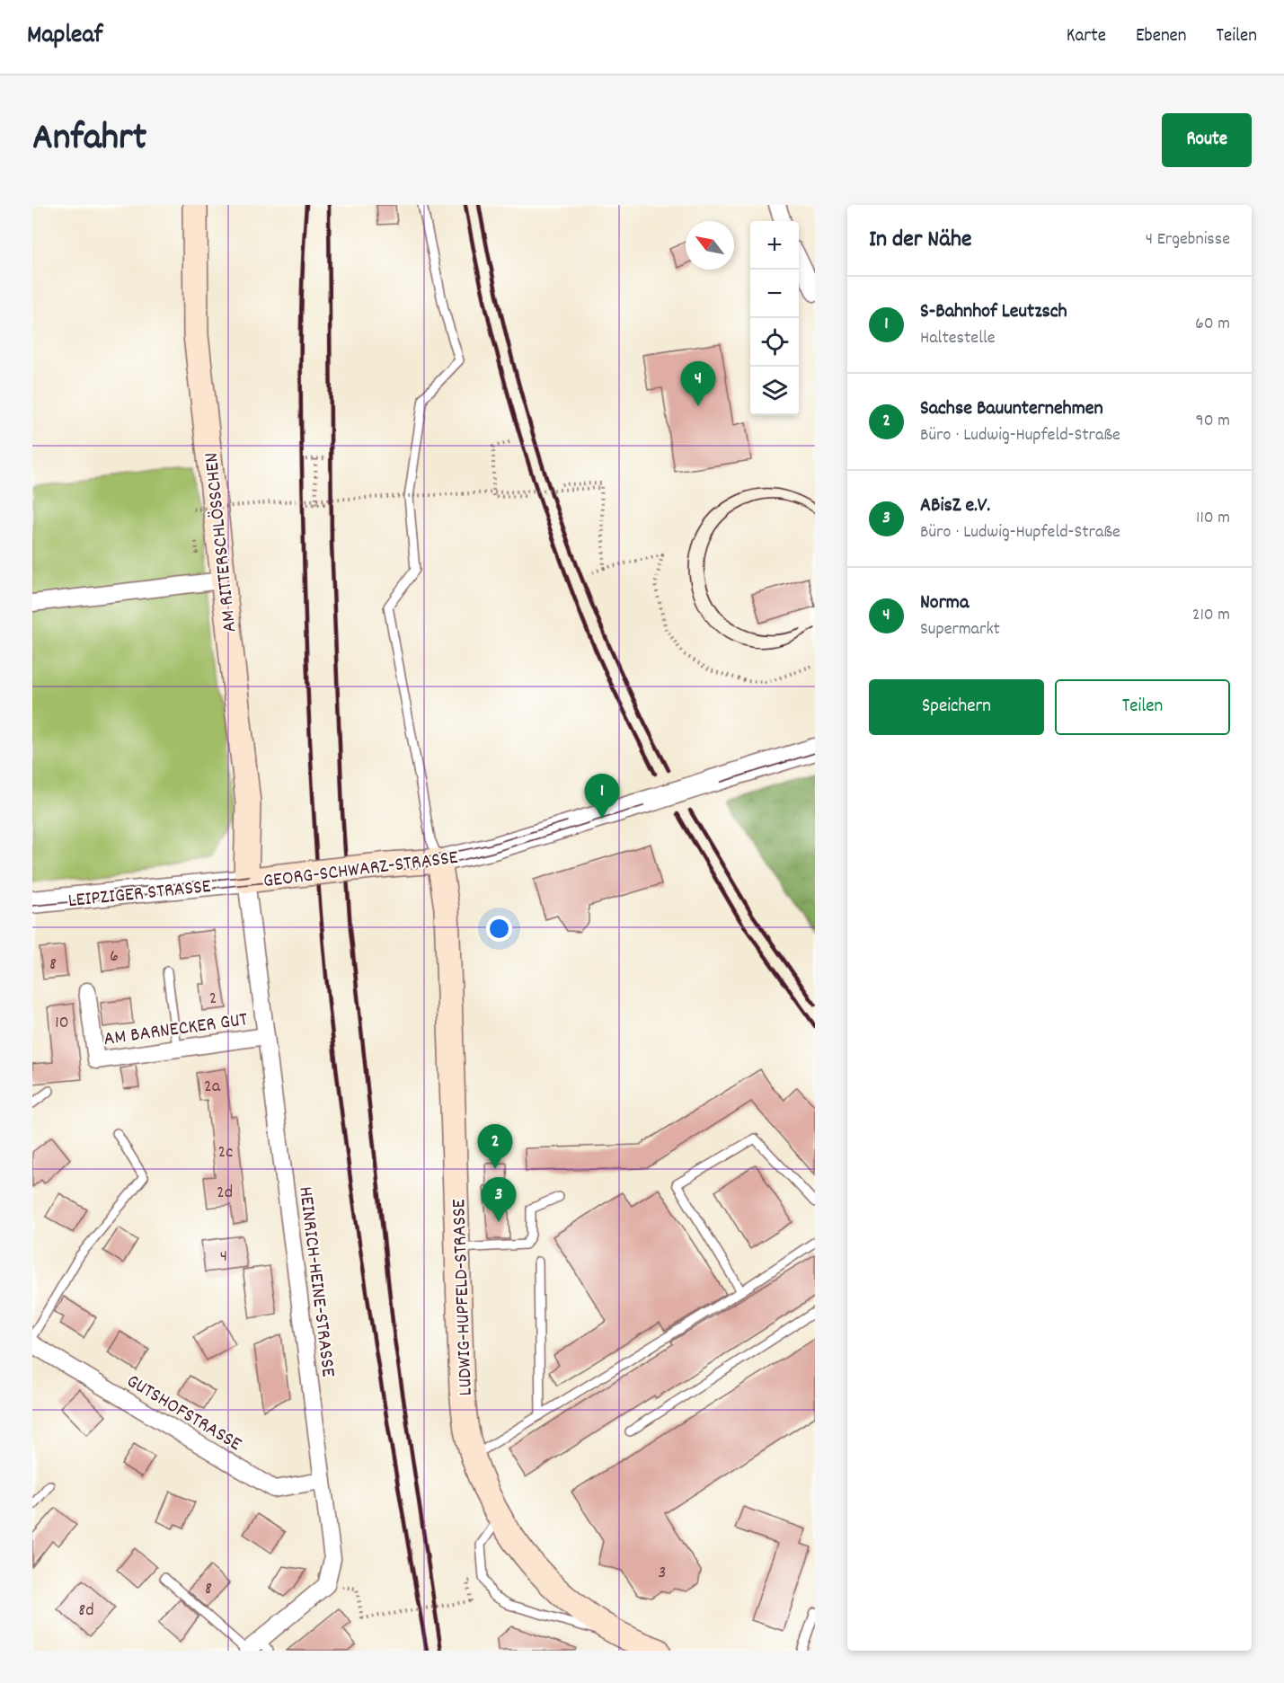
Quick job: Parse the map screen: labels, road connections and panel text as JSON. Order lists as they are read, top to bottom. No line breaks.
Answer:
{"streets":{"main road":["AM RITTERSCHLÖSSCHEN","GEORG-SCHWARZ-STRASSE","LUDWIG-HUPFELD-STRASSE"],"street":["LEIPZIGER STRASSE","AM BARNECKER GUT","HEINRICH-HEINE-STRASSE","GUTSHOFSTRASSE"]},"crossings":[["AM RITTERSCHLÖSSCHEN","GEORG-SCHWARZ-STRASSE"],["AM RITTERSCHLÖSSCHEN","LEIPZIGER STRASSE"],["AM RITTERSCHLÖSSCHEN","HEINRICH-HEINE-STRASSE"],["GEORG-SCHWARZ-STRASSE","LEIPZIGER STRASSE"],["GEORG-SCHWARZ-STRASSE","HEINRICH-HEINE-STRASSE"],["GEORG-SCHWARZ-STRASSE","LUDWIG-HUPFELD-STRASSE"],["LEIPZIGER STRASSE","HEINRICH-HEINE-STRASSE"],["AM BARNECKER GUT","HEINRICH-HEINE-STRASSE"],["HEINRICH-HEINE-STRASSE","GUTSHOFSTRASSE"]],"house_numbers":["6","8","2","10","2a","2c","2d","4","3","8","8d"],"north":"top left","page":{"header":"Mapleaf","nav":["Karte","Ebenen","Teilen"],"title":"Anfahrt","buttons":["Route",["Speichern","Teilen"]],"heading":["In der Nähe","4 Ergebnisse"],"map_buttons":["+","−"],"list":[{"mark":"1","name":"S-Bahnhof Leutzsch","note":"Haltestelle","value":"60 m"},{"mark":"2","name":"Sachse Bauunternehmen","note":"Büro · Ludwig-Hupfeld-Straße","value":"90 m"},{"mark":"3","name":"ABisZ e.V.","note":"Büro · Ludwig-Hupfeld-Straße","value":"110 m"},{"mark":"4","name":"Norma","note":"Supermarkt","value":"210 m"}],"pins":["4","1","2","3"]}}
